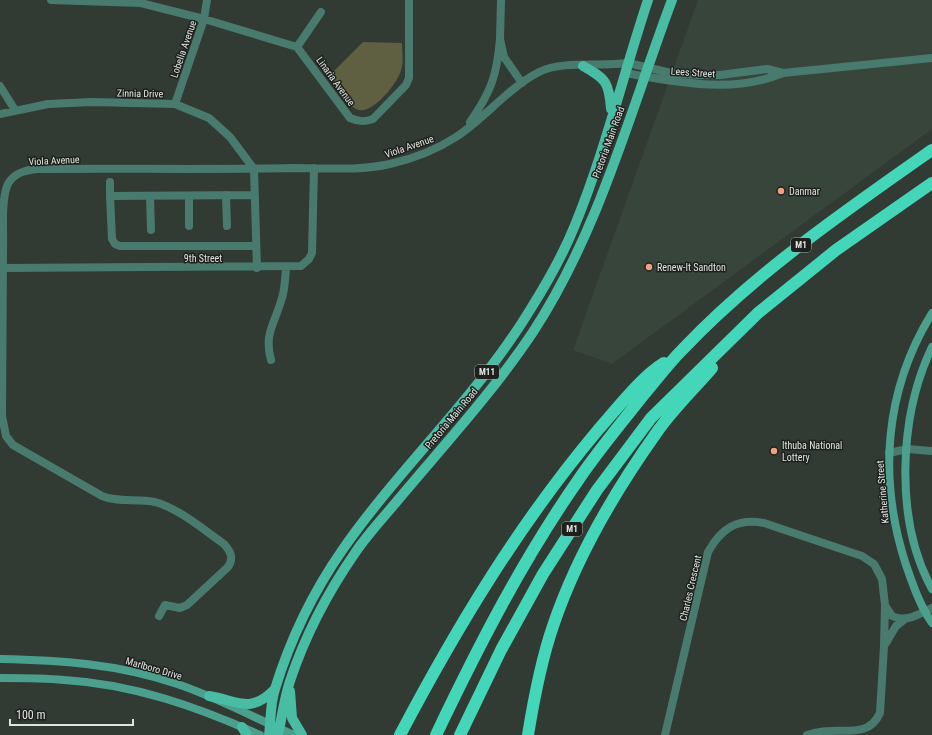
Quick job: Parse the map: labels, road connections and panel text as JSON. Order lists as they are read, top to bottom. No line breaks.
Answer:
{"streets":{"highway":["M1"],"main road":["Pretoria Main Road","M11","Katherine Street","Marlboro Drive"],"street":["Lobelia Avenue","Lees Street","Linaria Avenue","Zinnia Drive","Viola Avenue","9th Street","Charles Crescent"]},"crossings":[["Lobelia Avenue","Zinnia Drive"],["Lees Street","Pretoria Main Road"],["Lees Street","Viola Avenue"],["Zinnia Drive","Viola Avenue"],["Pretoria Main Road","Viola Avenue"],["Pretoria Main Road","M11"],["Pretoria Main Road","Marlboro Drive"],["Viola Avenue","9th Street"],["M11","Marlboro Drive"],["Katherine Street","Charles Crescent"]],"places":["Danmar","Renew-It Sandton","Ithuba National Lottery"],"scale_bar":"100 m"}
